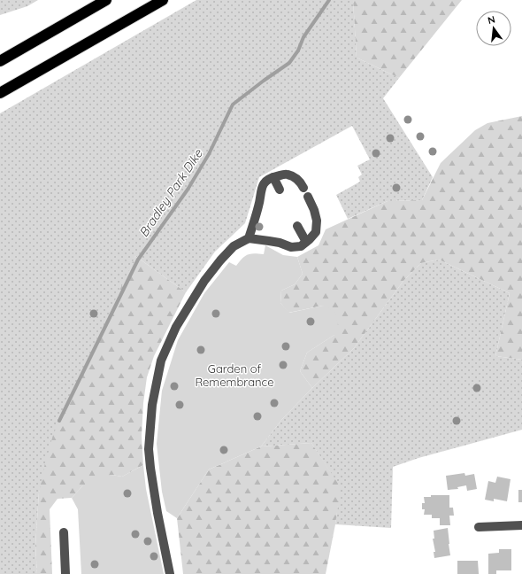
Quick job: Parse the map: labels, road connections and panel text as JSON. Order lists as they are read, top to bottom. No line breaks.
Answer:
{"water":["Bradley Park Dike"],"parks":["Garden of Remembrance"],"north":"top"}
